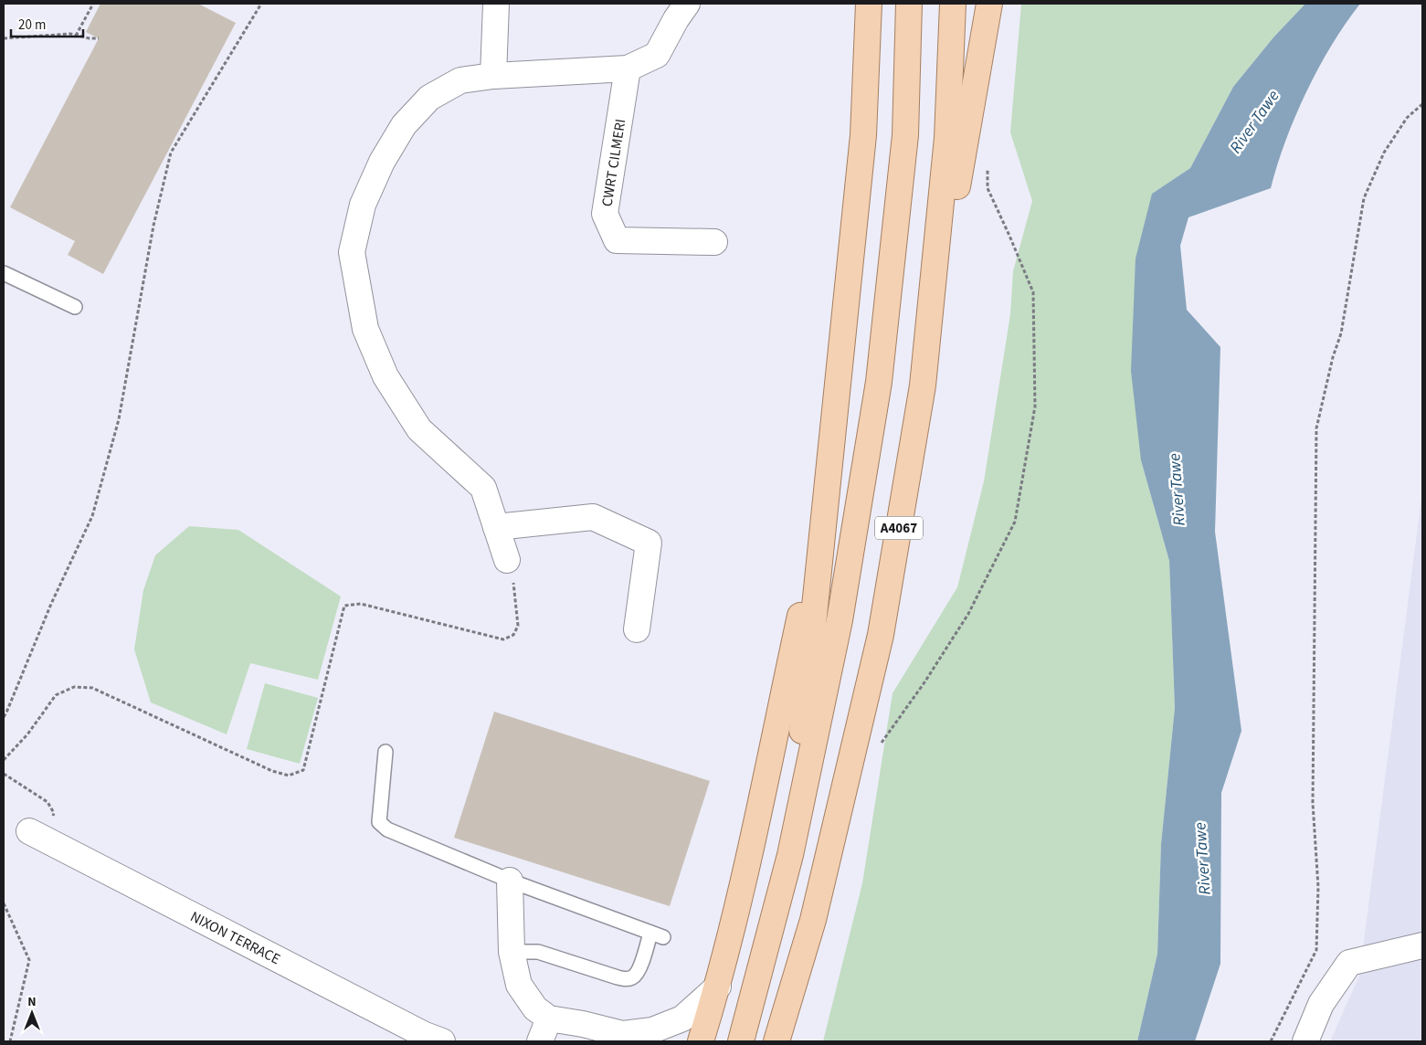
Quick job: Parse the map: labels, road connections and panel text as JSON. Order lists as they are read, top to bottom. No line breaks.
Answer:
{"streets":{"main road":["A4067"],"street":["CWRT CILMERI","NIXON TERRACE"]},"water":["River Tawe"],"scale_bar":"20 m","north":"top"}
